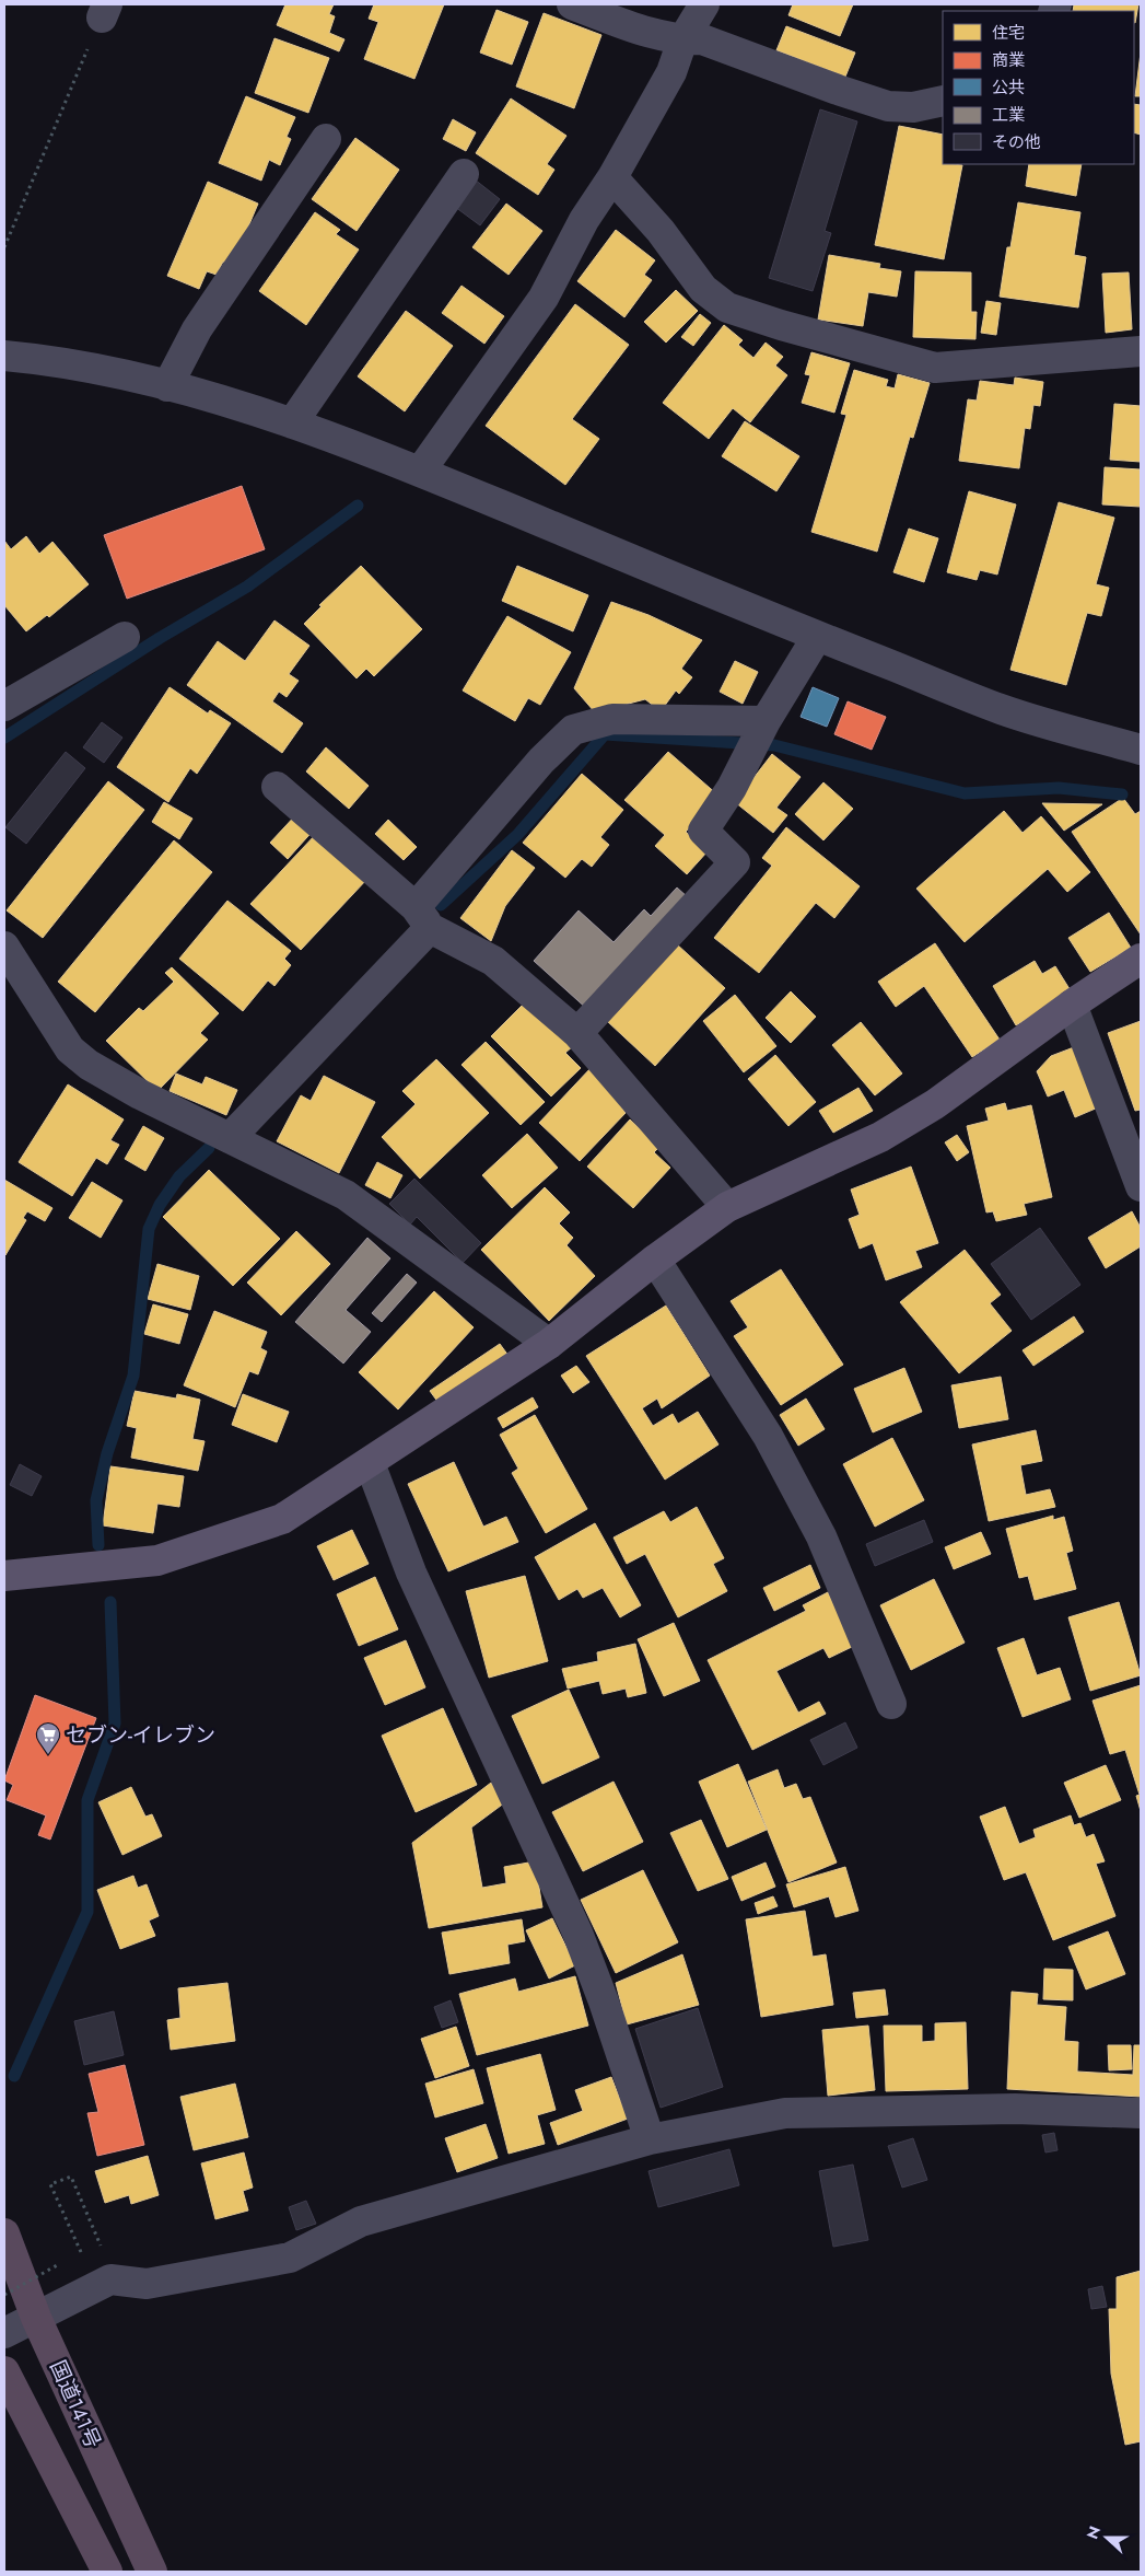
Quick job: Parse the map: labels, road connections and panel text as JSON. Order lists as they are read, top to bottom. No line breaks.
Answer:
{"streets":{"highway":["国道141号"]},"places":{"supermarket":["セブン-イレブン"]},"legend":["住宅","商業","公共","工業","その他"],"north":"left"}
